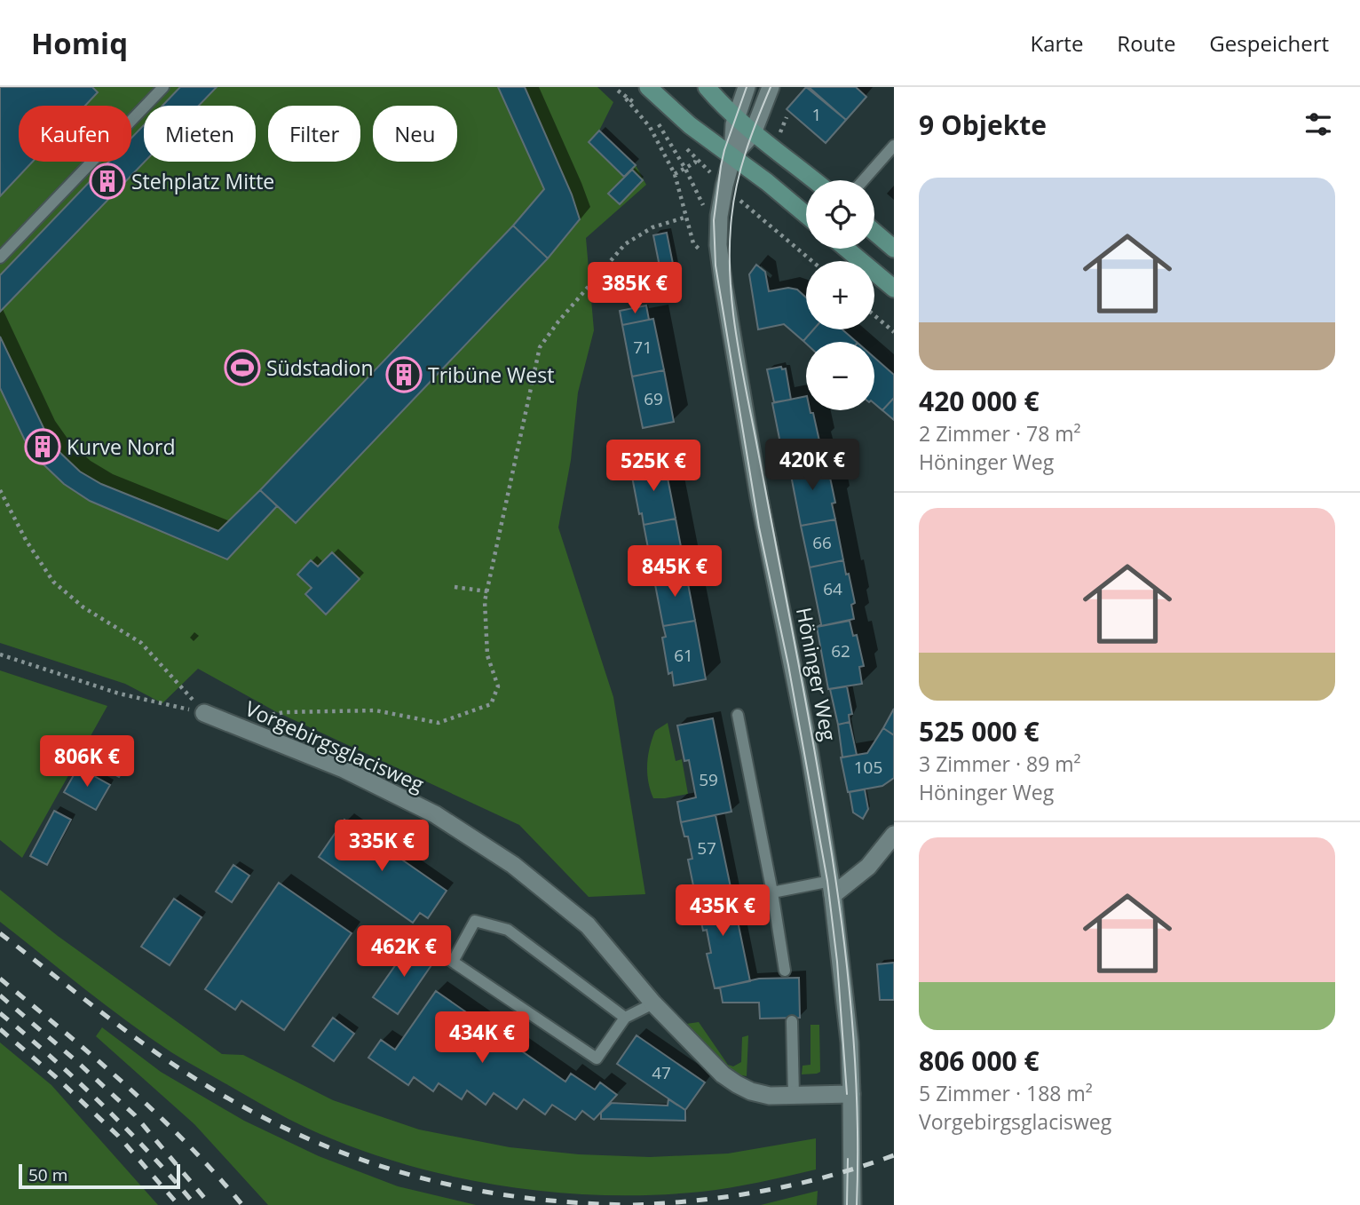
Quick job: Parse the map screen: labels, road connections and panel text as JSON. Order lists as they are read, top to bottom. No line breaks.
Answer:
{"streets":{"street":["Höninger Weg","Vorgebirgsglacisweg"]},"crossings":[["Höninger Weg","Vorgebirgsglacisweg"]],"places":{"building":["Stehplatz Mitte","Tribüne West","Kurve Nord"],"sports":["Südstadion"]},"house_numbers":["1","71","69","66","64","62","61","105","59","57","47"],"scale_bar":"50 m","page":{"header":"Homiq","nav":["Karte","Route","Gespeichert"],"heading":"9 Objekte","chip":["Kaufen","Mieten","Filter","Neu"],"list":[{"name":"420 000 €","note":"2 Zimmer · 78 m² · Höninger Weg"},{"name":"525 000 €","note":"3 Zimmer · 89 m² · Höninger Weg"},{"name":"806 000 €","note":"5 Zimmer · 188 m² · Vorgebirgsglacisweg"}],"map_buttons":["+","−"],"price":["385K €","420K €","525K €","845K €","806K €","335K €","435K €","462K €","434K €"],"scale":"50 m"}}
